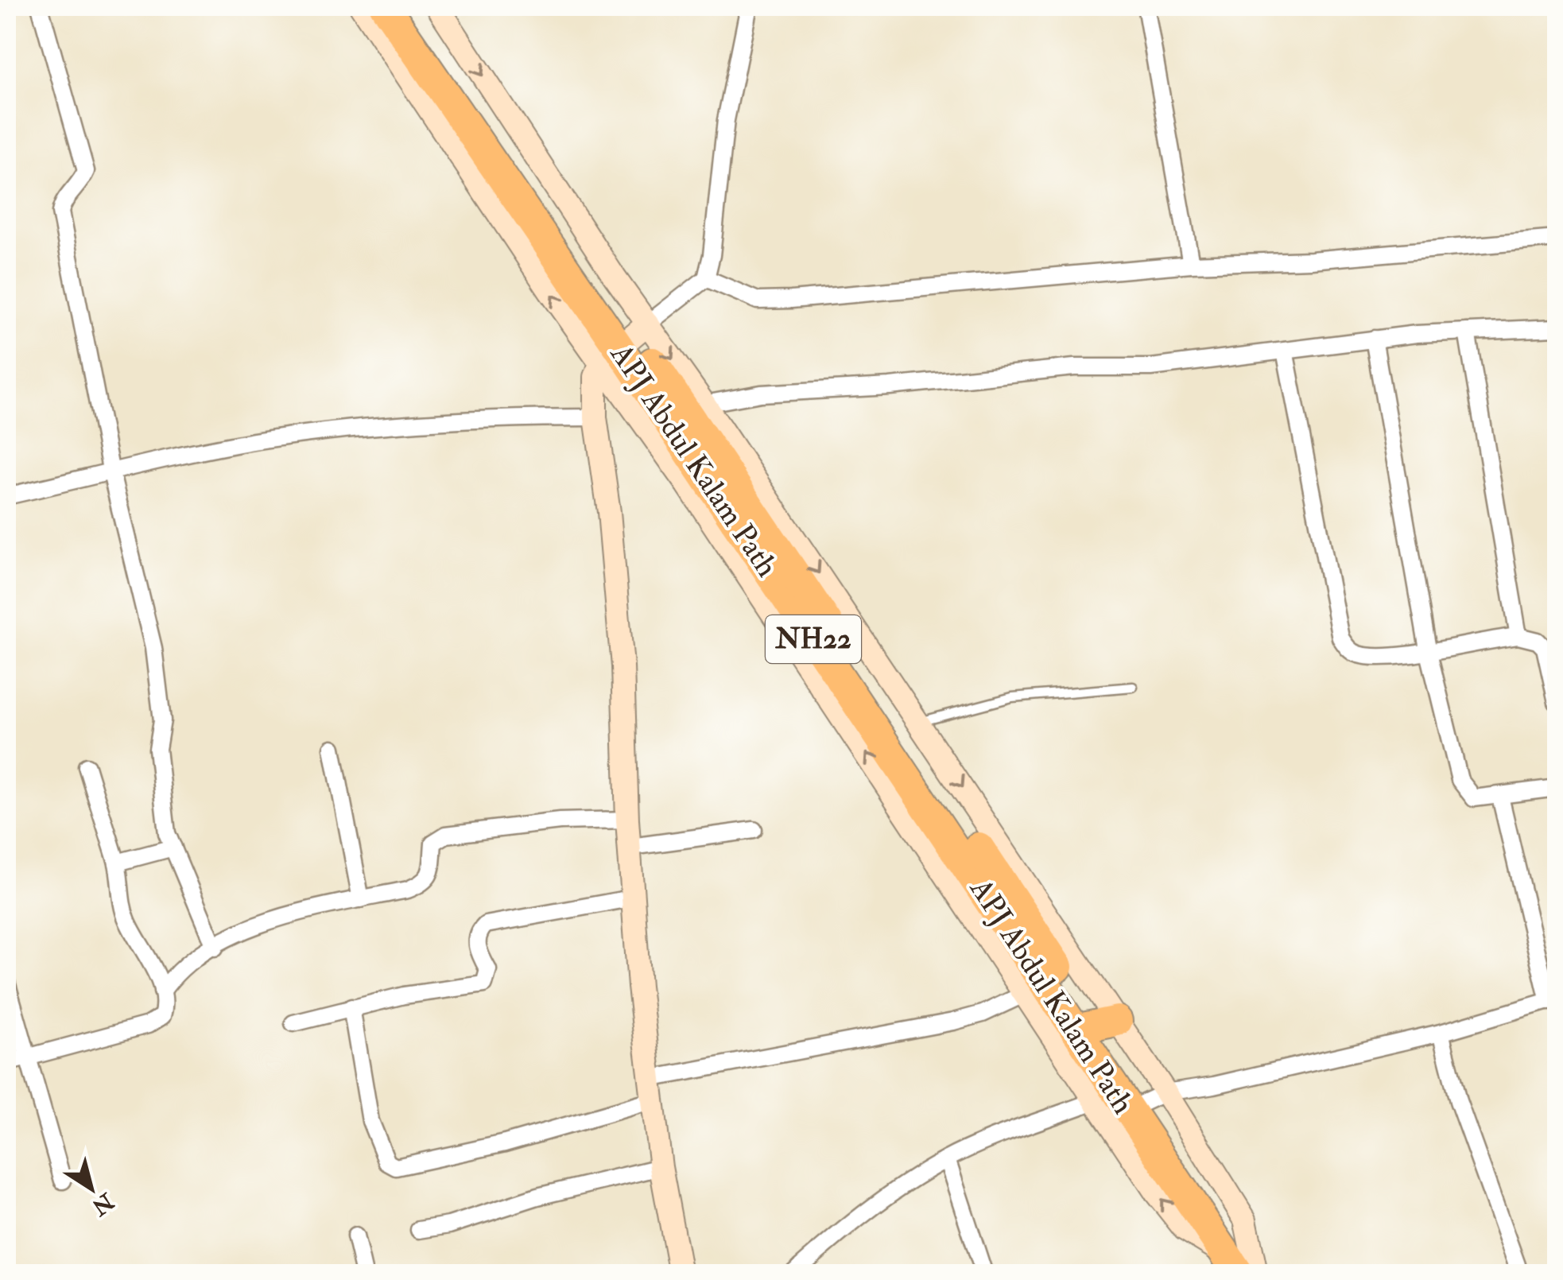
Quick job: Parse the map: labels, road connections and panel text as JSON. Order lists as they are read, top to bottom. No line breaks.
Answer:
{"streets":{"highway":["APJ Abdul Kalam Path","NH22"]},"crossings":[["APJ Abdul Kalam Path","NH22"]],"north":"bottom right"}
